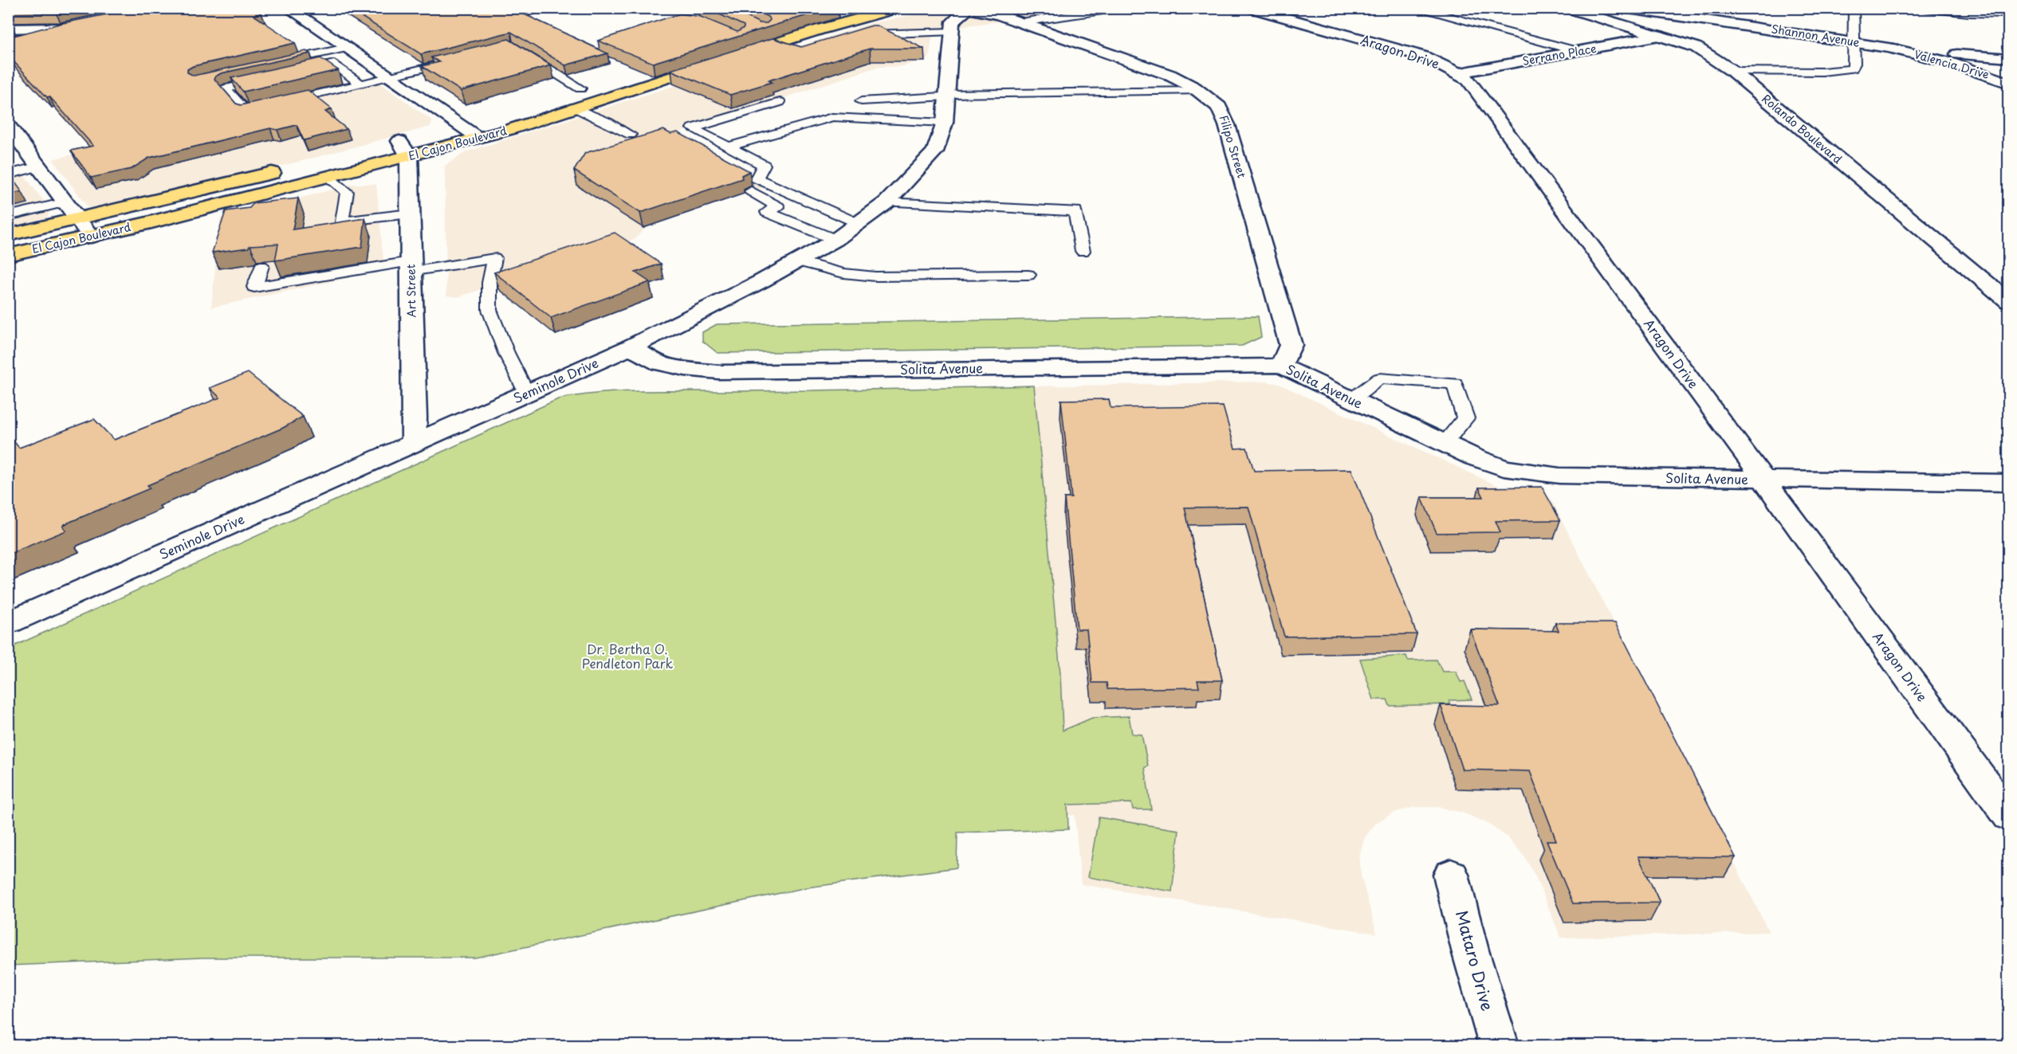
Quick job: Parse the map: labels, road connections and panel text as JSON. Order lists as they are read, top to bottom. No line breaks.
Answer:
{"streets":{"main road":["El Cajon Boulevard"],"street":["Shannon Avenue","Aragon Drive","Serrano Place","Valencia Drive","Rolando Boulevard","Filipo Street","Art Street","Solita Avenue","Seminole Drive","Mataro Drive"]},"crossings":[["Shannon Avenue","Valencia Drive"],["Aragon Drive","Serrano Place"],["Aragon Drive","Solita Avenue"],["Serrano Place","Rolando Boulevard"],["El Cajon Boulevard","Art Street"],["Filipo Street","Solita Avenue"],["Filipo Street","Seminole Drive"],["Art Street","Seminole Drive"],["Solita Avenue","Seminole Drive"]],"parks":["Dr. Bertha O. Pendleton Park"]}
